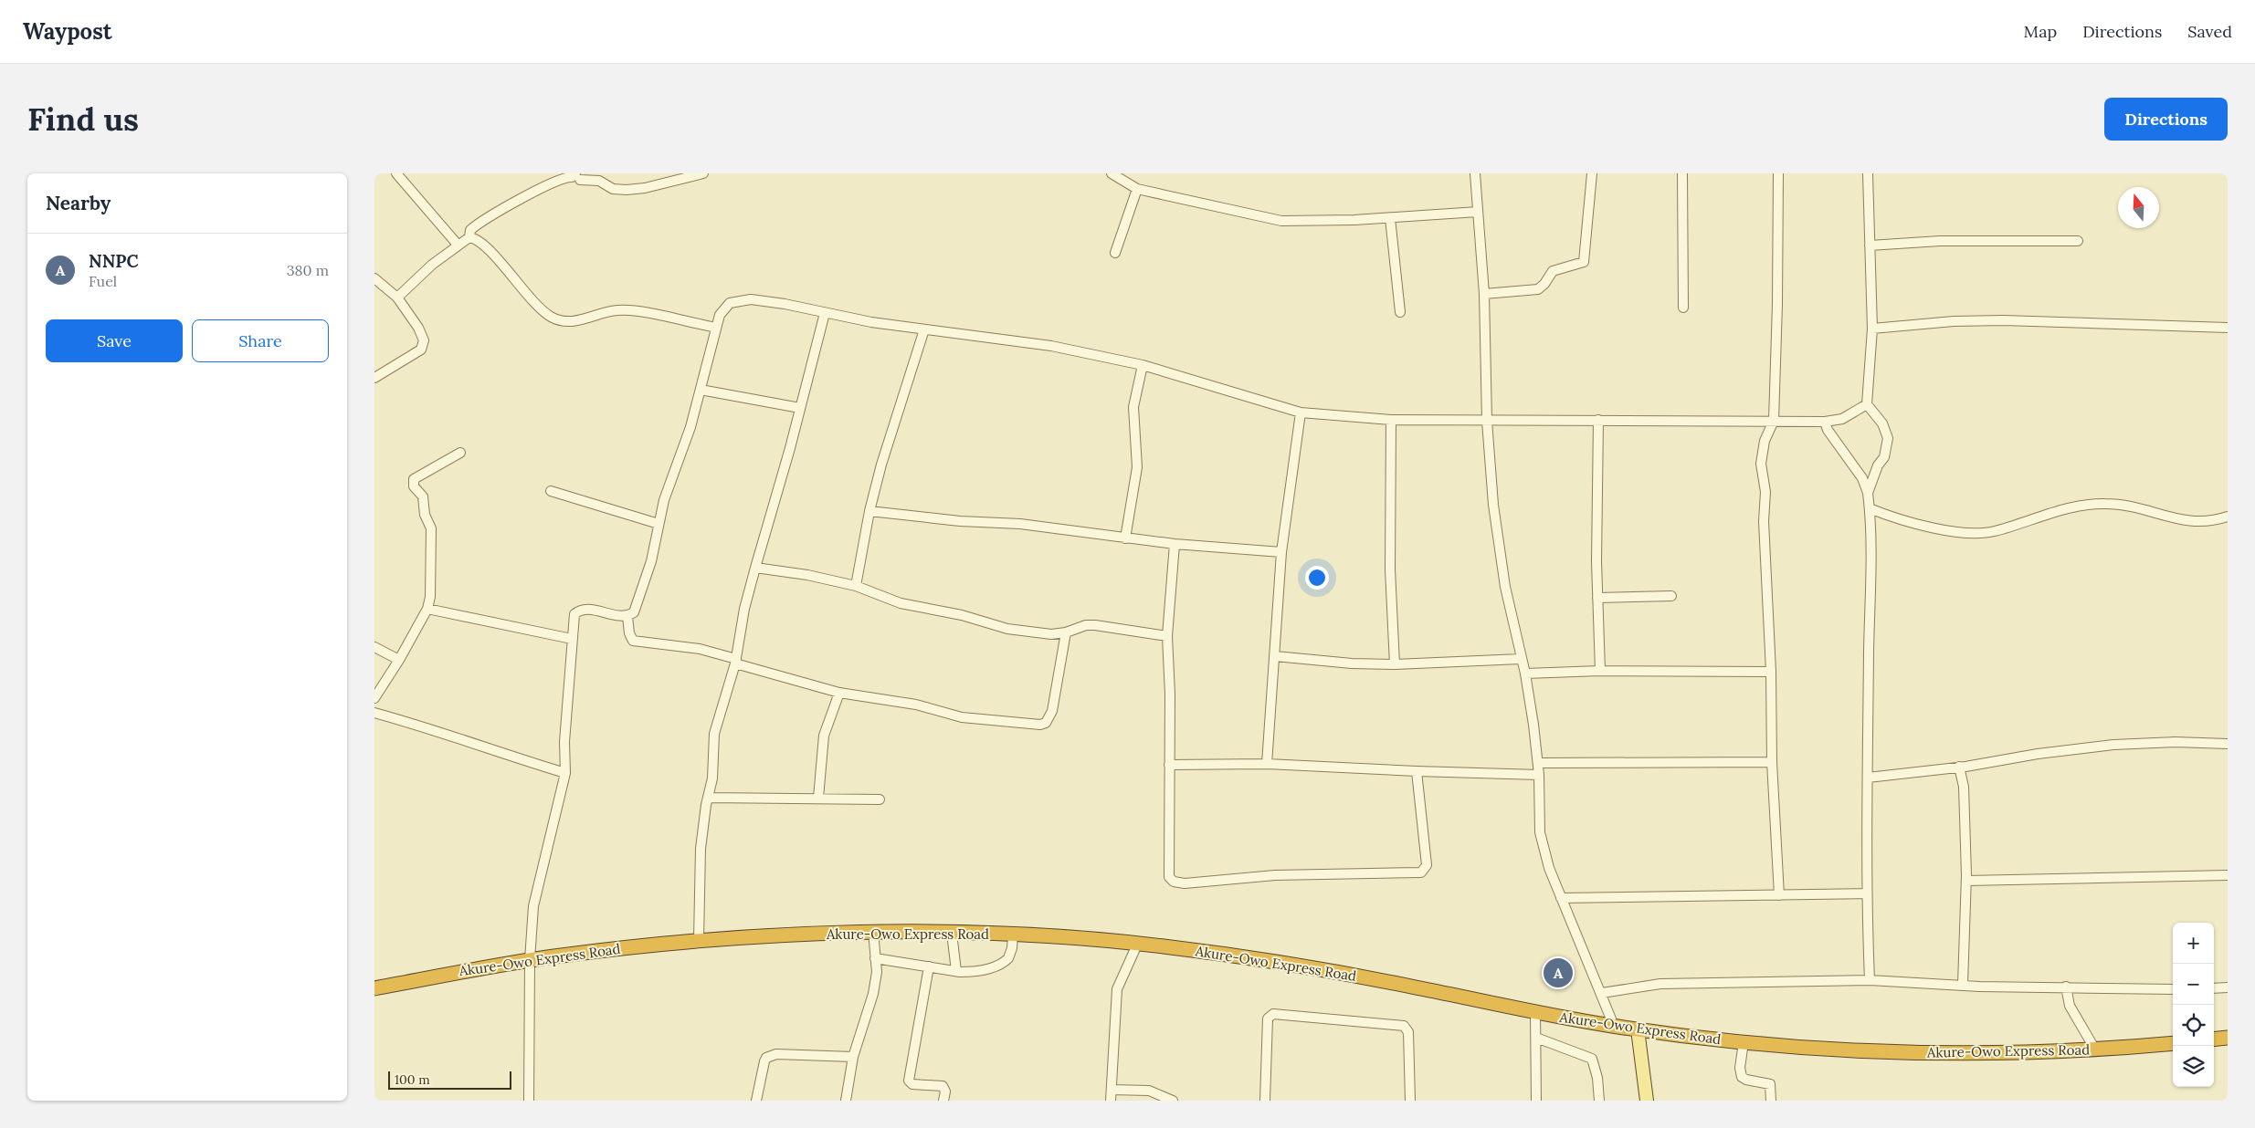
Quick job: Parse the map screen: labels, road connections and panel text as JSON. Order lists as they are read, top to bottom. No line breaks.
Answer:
{"streets":{"highway":["Akure-Owo Express Road"]},"scale_bar":"100 m","north":"top","page":{"header":"Waypost","nav":["Map","Directions","Saved"],"buttons":["Directions",["Save","Share"]],"title":"Find us","heading":"Nearby","list":[{"mark":"A","name":"NNPC","note":"Fuel","value":"380 m"}],"map_buttons":["+","−"],"pins":"A","scale":"100 m"}}
